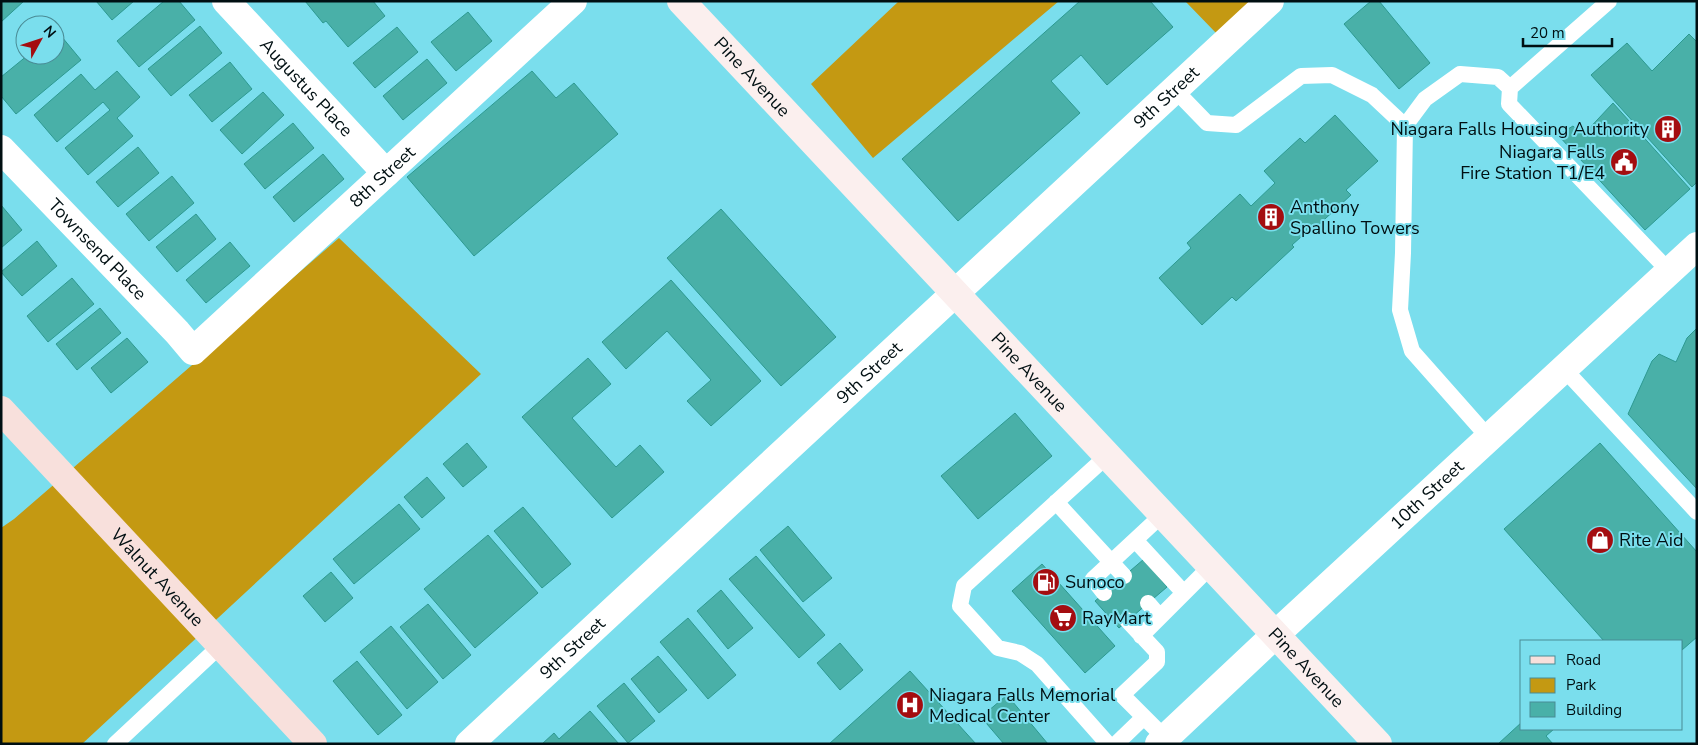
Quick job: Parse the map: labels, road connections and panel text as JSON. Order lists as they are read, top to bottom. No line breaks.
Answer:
{"streets":{"main road":["Pine Avenue","Walnut Avenue"],"street":["Augustus Place","9th Street","8th Street","Townsend Place","10th Street"]},"crossings":[["Pine Avenue","9th Street"],["Pine Avenue","10th Street"],["Augustus Place","8th Street"],["8th Street","Townsend Place"]],"places":{"building":["Niagara Falls Housing Authority","Anthony Spallino Towers"],"public building":["Niagara Falls Fire Station T1/E4"],"shop":["Rite Aid"],"fuel station":["Sunoco"],"supermarket":["RayMart"],"hospital":["Niagara Falls Memorial Medical Center"]},"legend":["Road","Park","Building"],"scale_bar":"20 m","north":"top right"}
